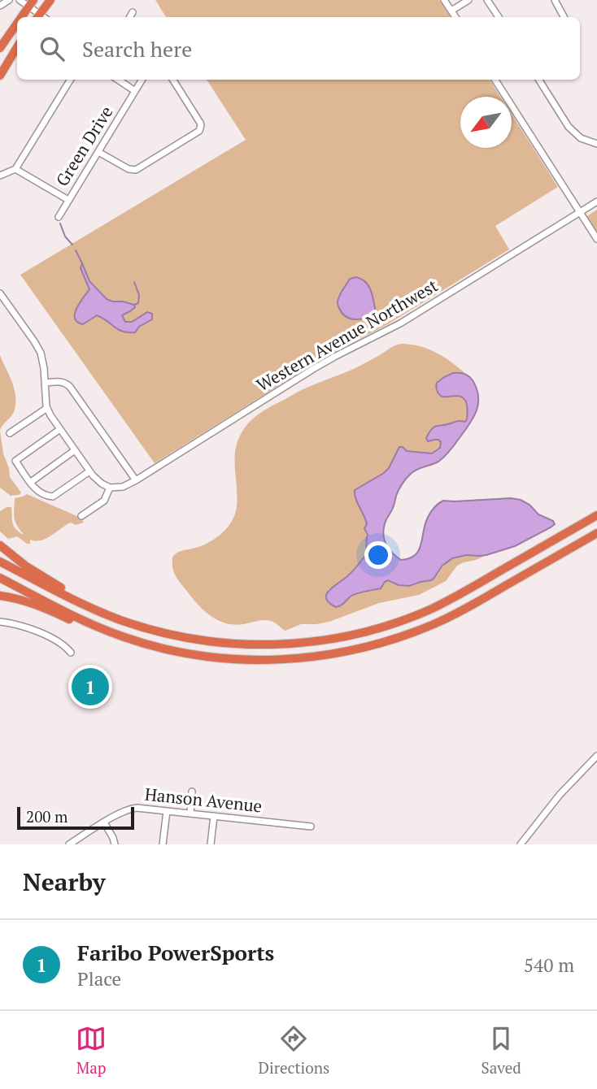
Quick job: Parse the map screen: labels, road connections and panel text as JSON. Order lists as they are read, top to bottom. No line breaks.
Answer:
{"streets":{"street":["Green Drive","Western Avenue Northwest","Hanson Avenue"]},"scale_bar":"200 m","north":"bottom left","page":{"search":"Search here","pins":"1","scale":"200 m","heading":"Nearby","list":[{"mark":"1","name":"Faribo PowerSports","note":"Place","value":"540 m"}],"nav":["Map","Directions","Saved"]}}
